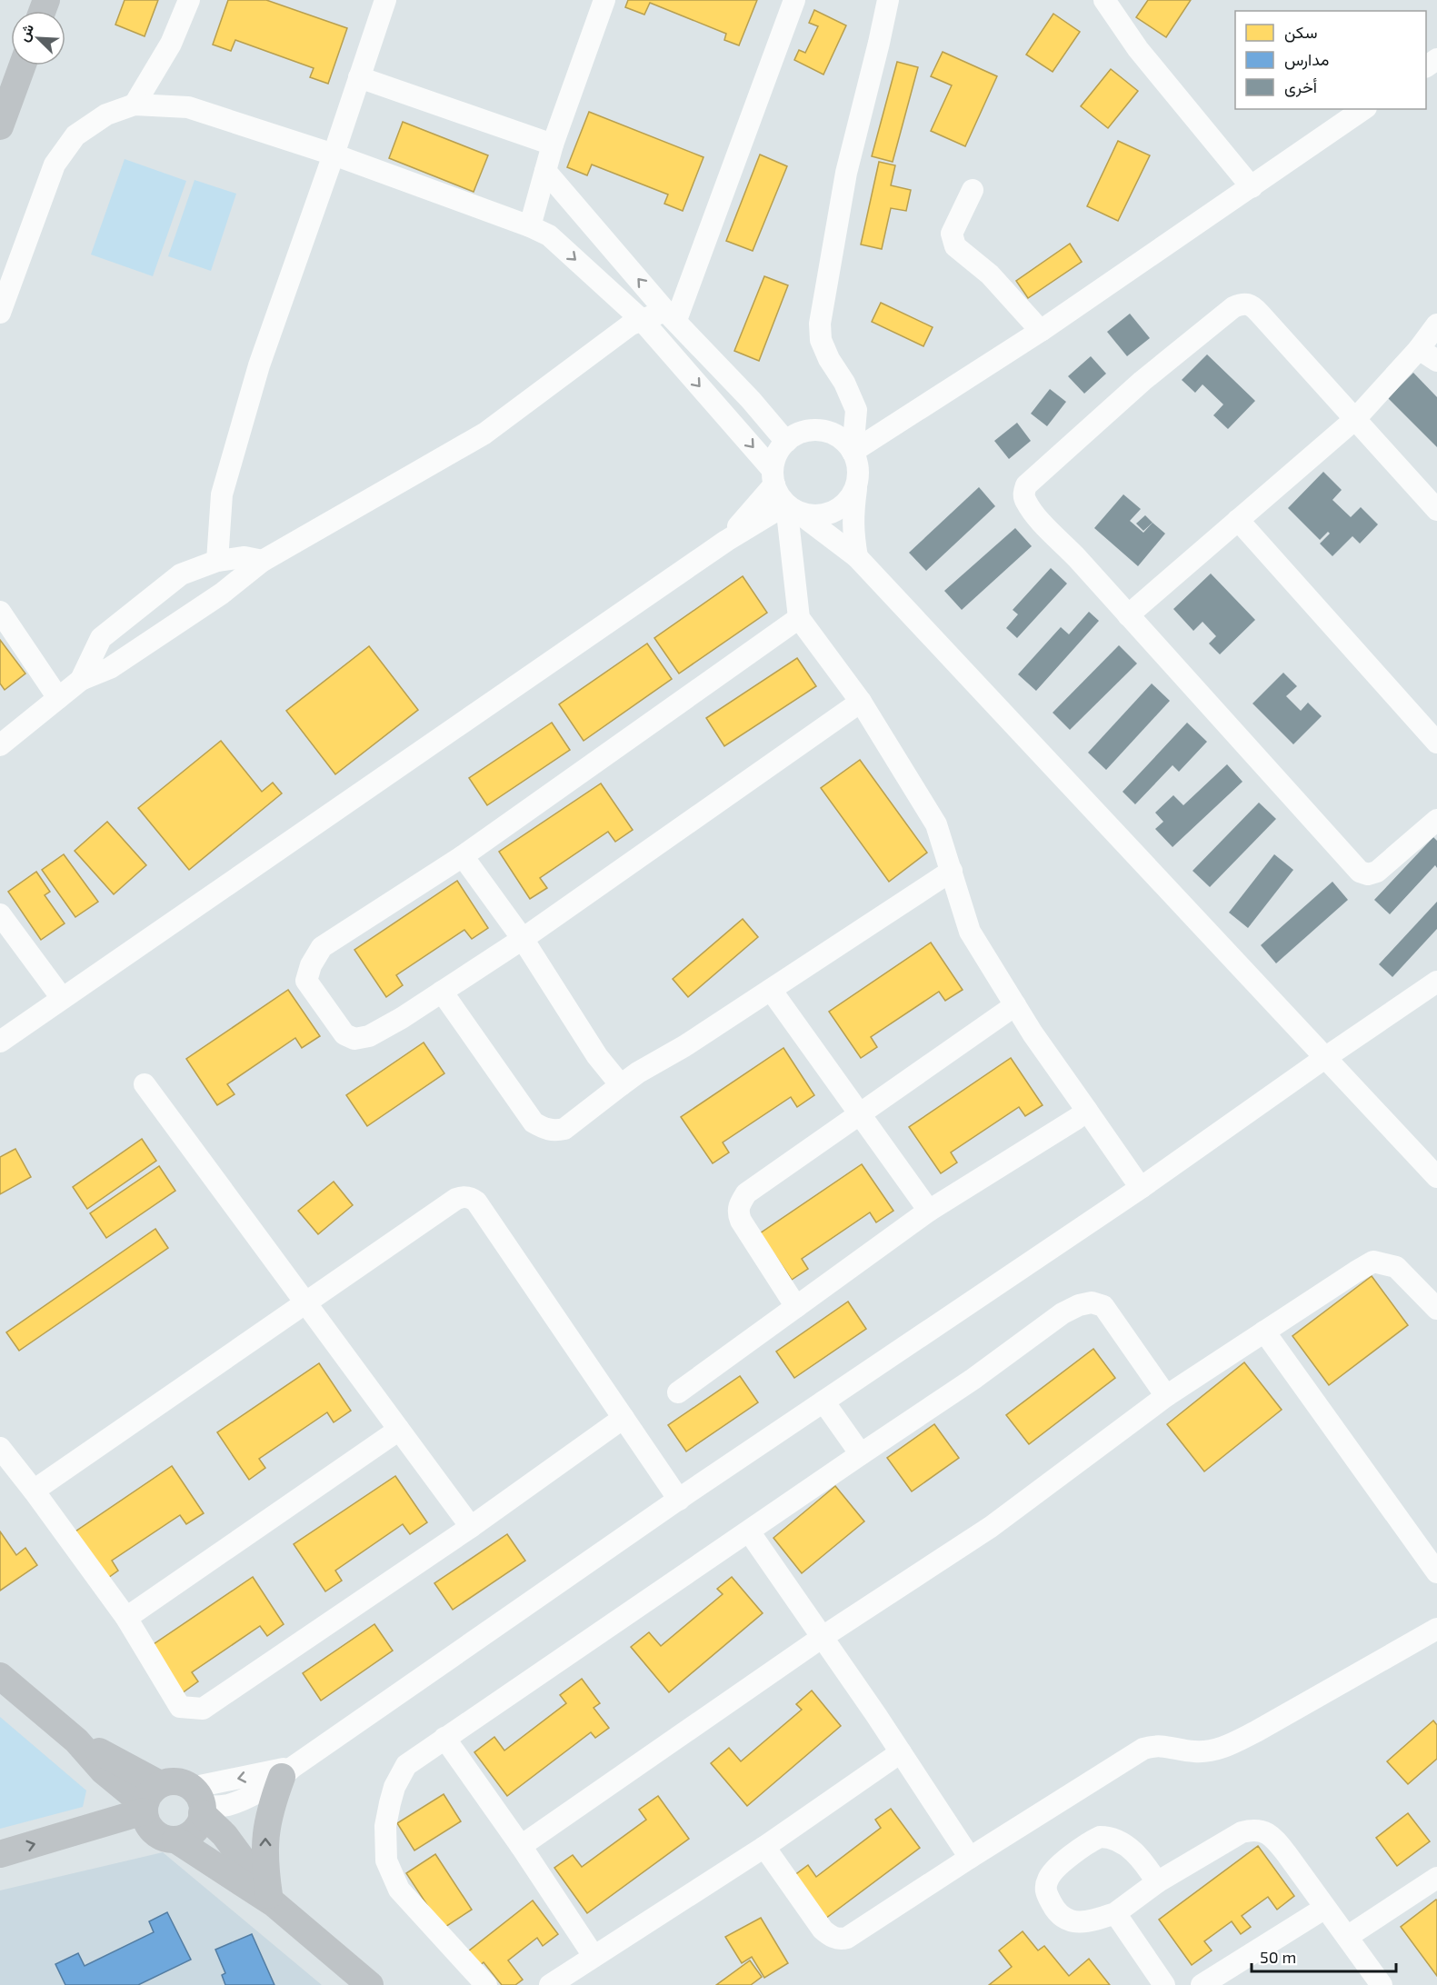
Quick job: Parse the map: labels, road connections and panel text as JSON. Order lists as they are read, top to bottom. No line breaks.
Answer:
{"legend":["سكن","مدارس","أخرى"],"scale_bar":"50 m","north":"top left"}
